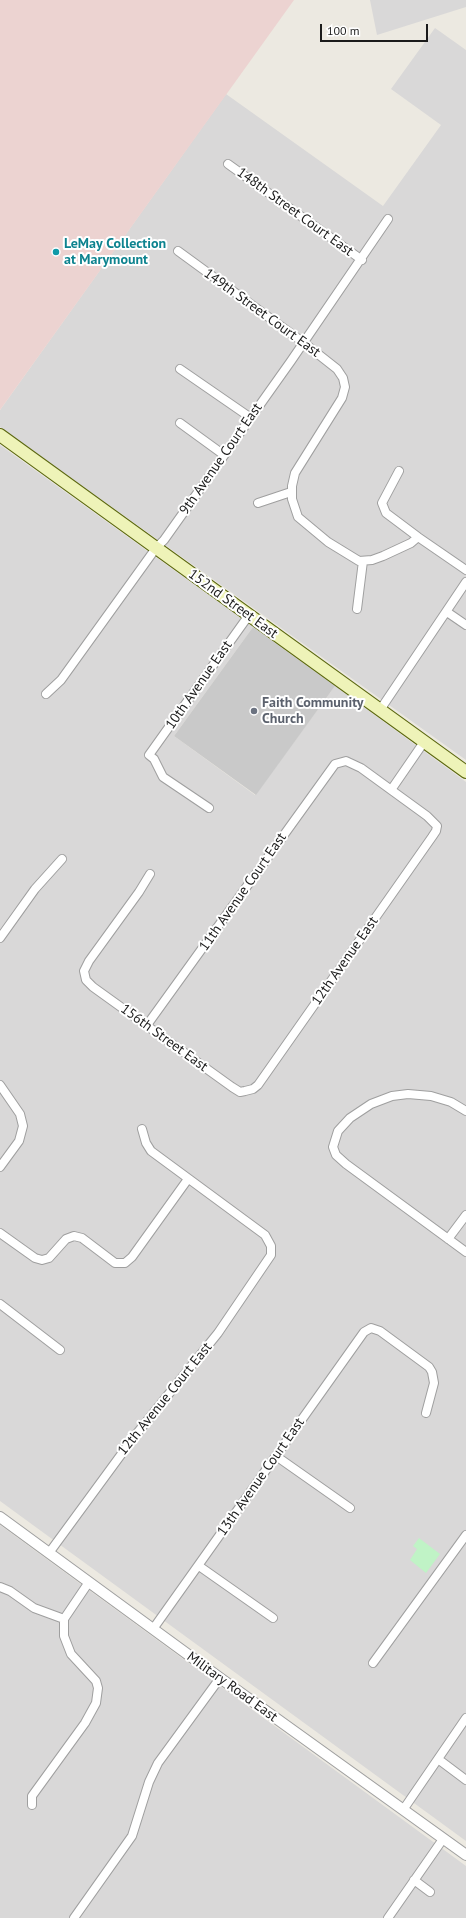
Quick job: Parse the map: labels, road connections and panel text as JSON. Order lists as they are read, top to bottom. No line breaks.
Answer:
{"streets":{"main road":["152nd Street East"],"street":["148th Street Court East","149th Street Court East","9th Avenue Court East","10th Avenue East","11th Avenue Court East","12th Avenue East","156th Street East","12th Avenue Court East","13th Avenue Court East","Military Road East"]},"crossings":[["148th Street Court East","9th Avenue Court East"],["149th Street Court East","9th Avenue Court East"],["9th Avenue Court East","152nd Street East"],["152nd Street East","10th Avenue East"],["11th Avenue Court East","12th Avenue East"],["11th Avenue Court East","156th Street East"],["12th Avenue East","156th Street East"],["12th Avenue Court East","Military Road East"],["13th Avenue Court East","Military Road East"]],"places":["LeMay Collection at Marymount","Faith Community Church"],"scale_bar":"100 m"}
